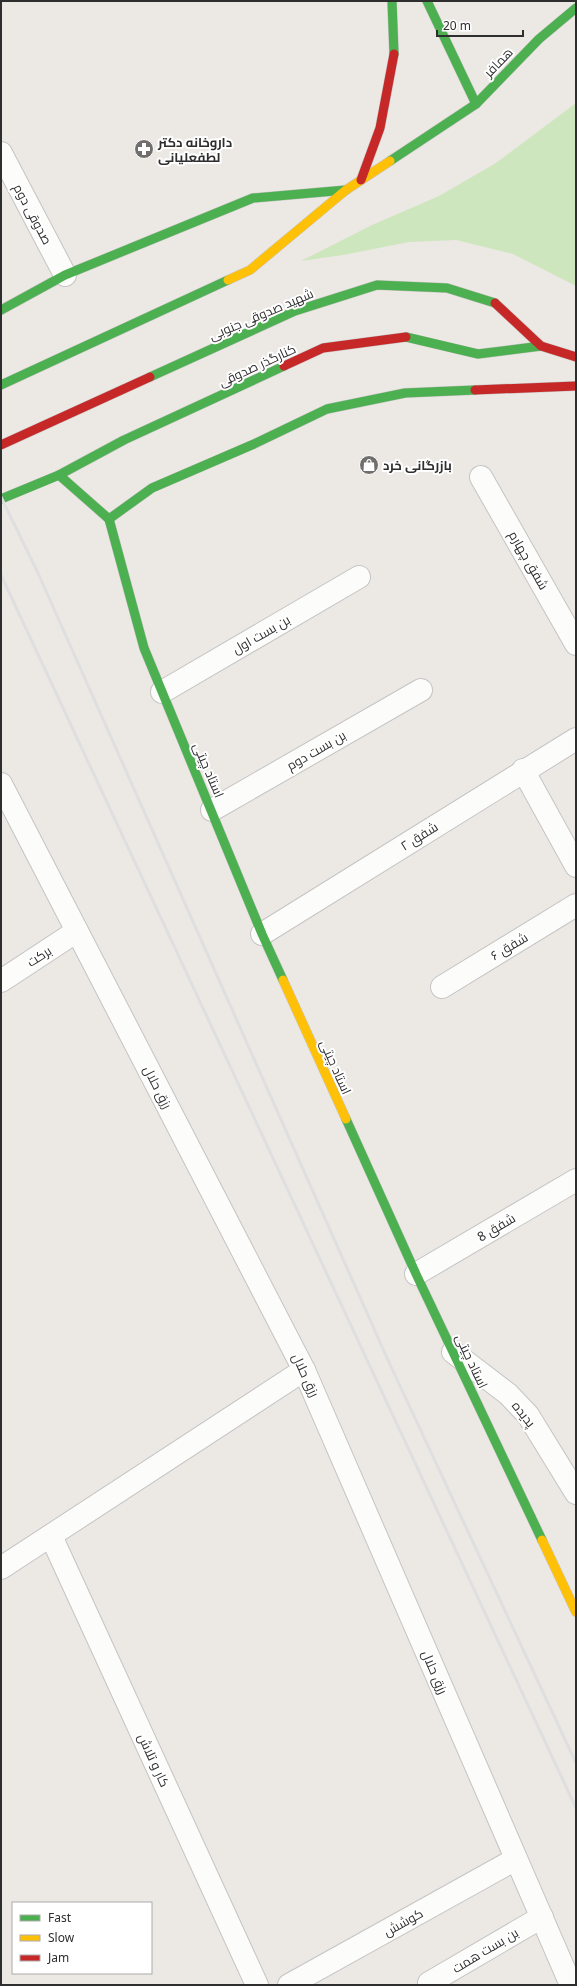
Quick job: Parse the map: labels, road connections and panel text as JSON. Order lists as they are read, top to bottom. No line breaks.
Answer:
{"streets":{"main road":["همافر","شهید صدوقی جنوبی","کنارگذر صدوقی","استاد چیتی"],"street":["صدوقی دوم","شفق چهارم","بن بست اول","بن بست دوم","شفق ۲","شفق ۶","برکت","رزق حلال","شفق 8","پدیده","کار و تلاش","کوشش","بن بست همت"]},"crossings":[["شهید صدوقی جنوبی","کنارگذر صدوقی"],["بن بست اول","استاد چیتی"],["بن بست دوم","استاد چیتی"],["استاد چیتی","شفق ۲"],["استاد چیتی","شفق 8"],["استاد چیتی","پدیده"],["برکت","رزق حلال"],["رزق حلال","کوشش"],["رزق حلال","بن بست همت"]],"places":{"pharmacy":["داروخانه دکتر لطفعلیانی"],"shop":["بازرگانی خرد"]},"legend":["Fast","Slow","Jam"],"scale_bar":"20 m"}
